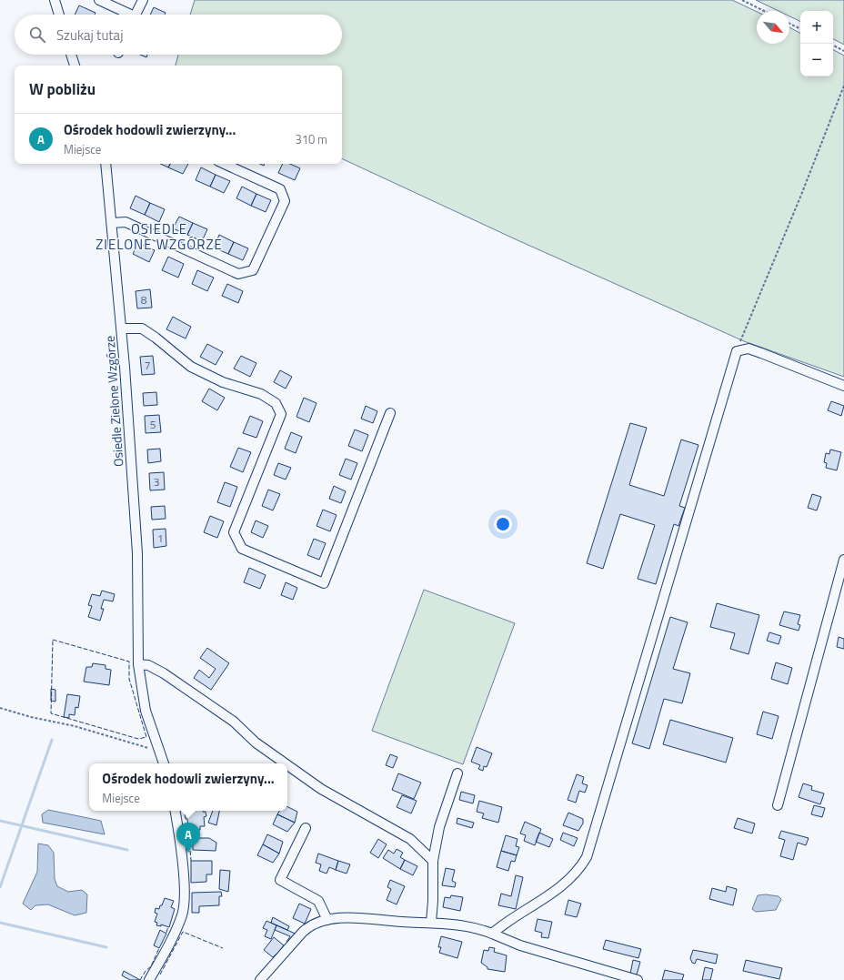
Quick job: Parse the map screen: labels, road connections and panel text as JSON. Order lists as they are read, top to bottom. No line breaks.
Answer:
{"streets":{"street":["Osiedle Zielone Wzgórze"]},"districts":["OSIEDLE ZIELONE WZGÓRZE"],"house_numbers":["8","7","5","3","1"],"north":"bottom right","page":{"map_buttons":["+","−"],"search":"Szukaj tutaj","heading":"W pobliżu","list":[{"mark":"A","name":"Ośrodek hodowli zwierzyny...","note":"Miejsce","value":"310 m"}],"popup":["Ośrodek hodowli zwierzyny...","Miejsce"],"pins":"A"}}
